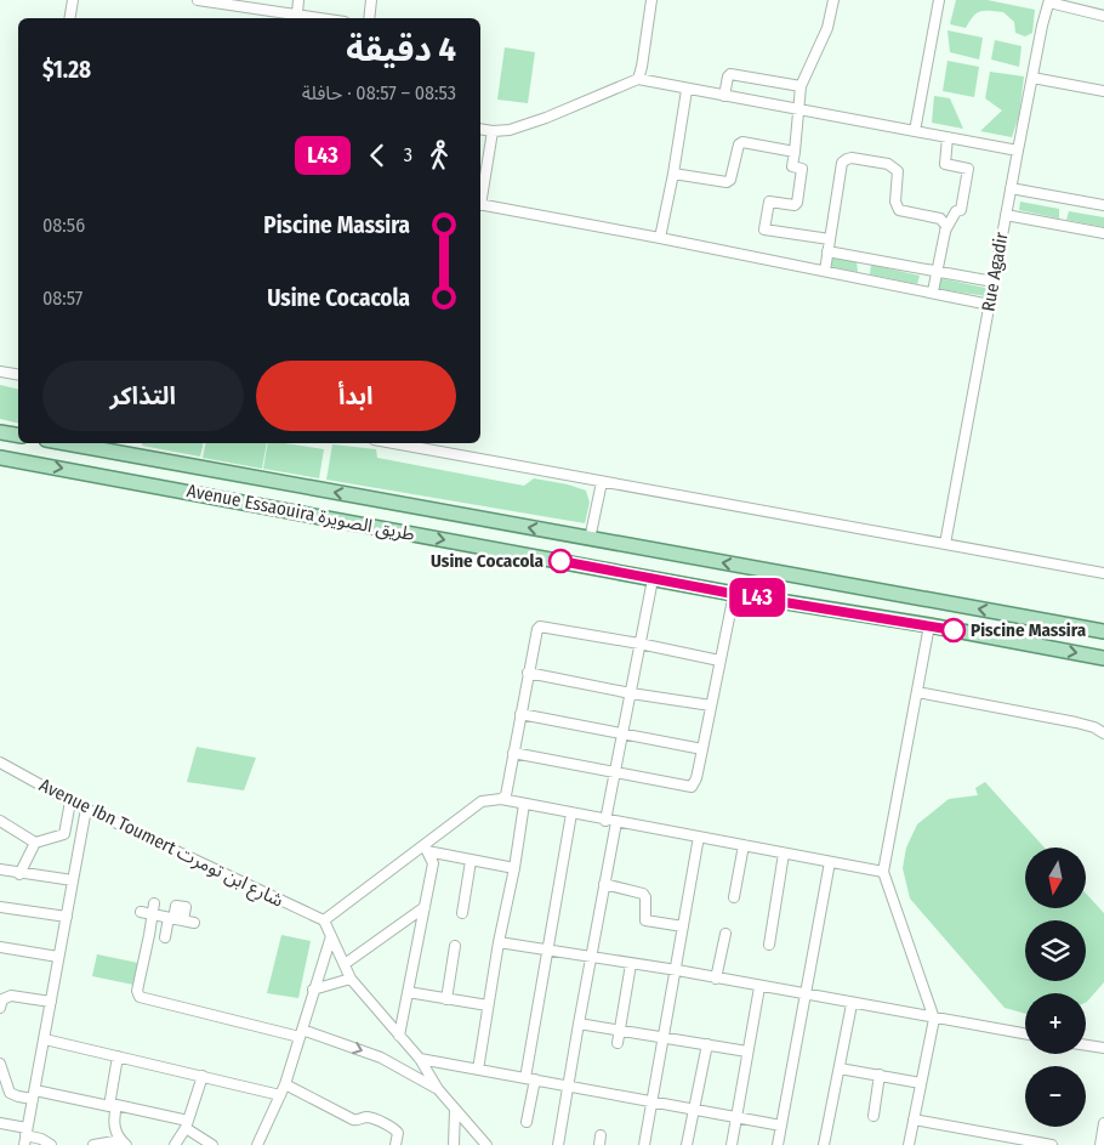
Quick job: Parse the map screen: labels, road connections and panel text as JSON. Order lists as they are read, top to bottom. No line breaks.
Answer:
{"streets":{"main road":["Avenue Essaouira طريق الصويرة"],"street":["Rue Agadir","Avenue Ibn Toumert شارع ابن تومرت"]},"places":["Usine Cocacola","Piscine Massira"],"lines":["bus line L43"],"north":"bottom","page":{"on_map":"L43","heading":["4 دقيقة","08:53 – 08:57 · حافلة","$1.28"],"legs":["3","L43"],"list":[{"name":"Piscine Massira","value":"08:56"},{"name":"Usine Cocacola","value":"08:57"}],"buttons":["ابدأ","التذاكر"],"map_buttons":["+","−"]}}
